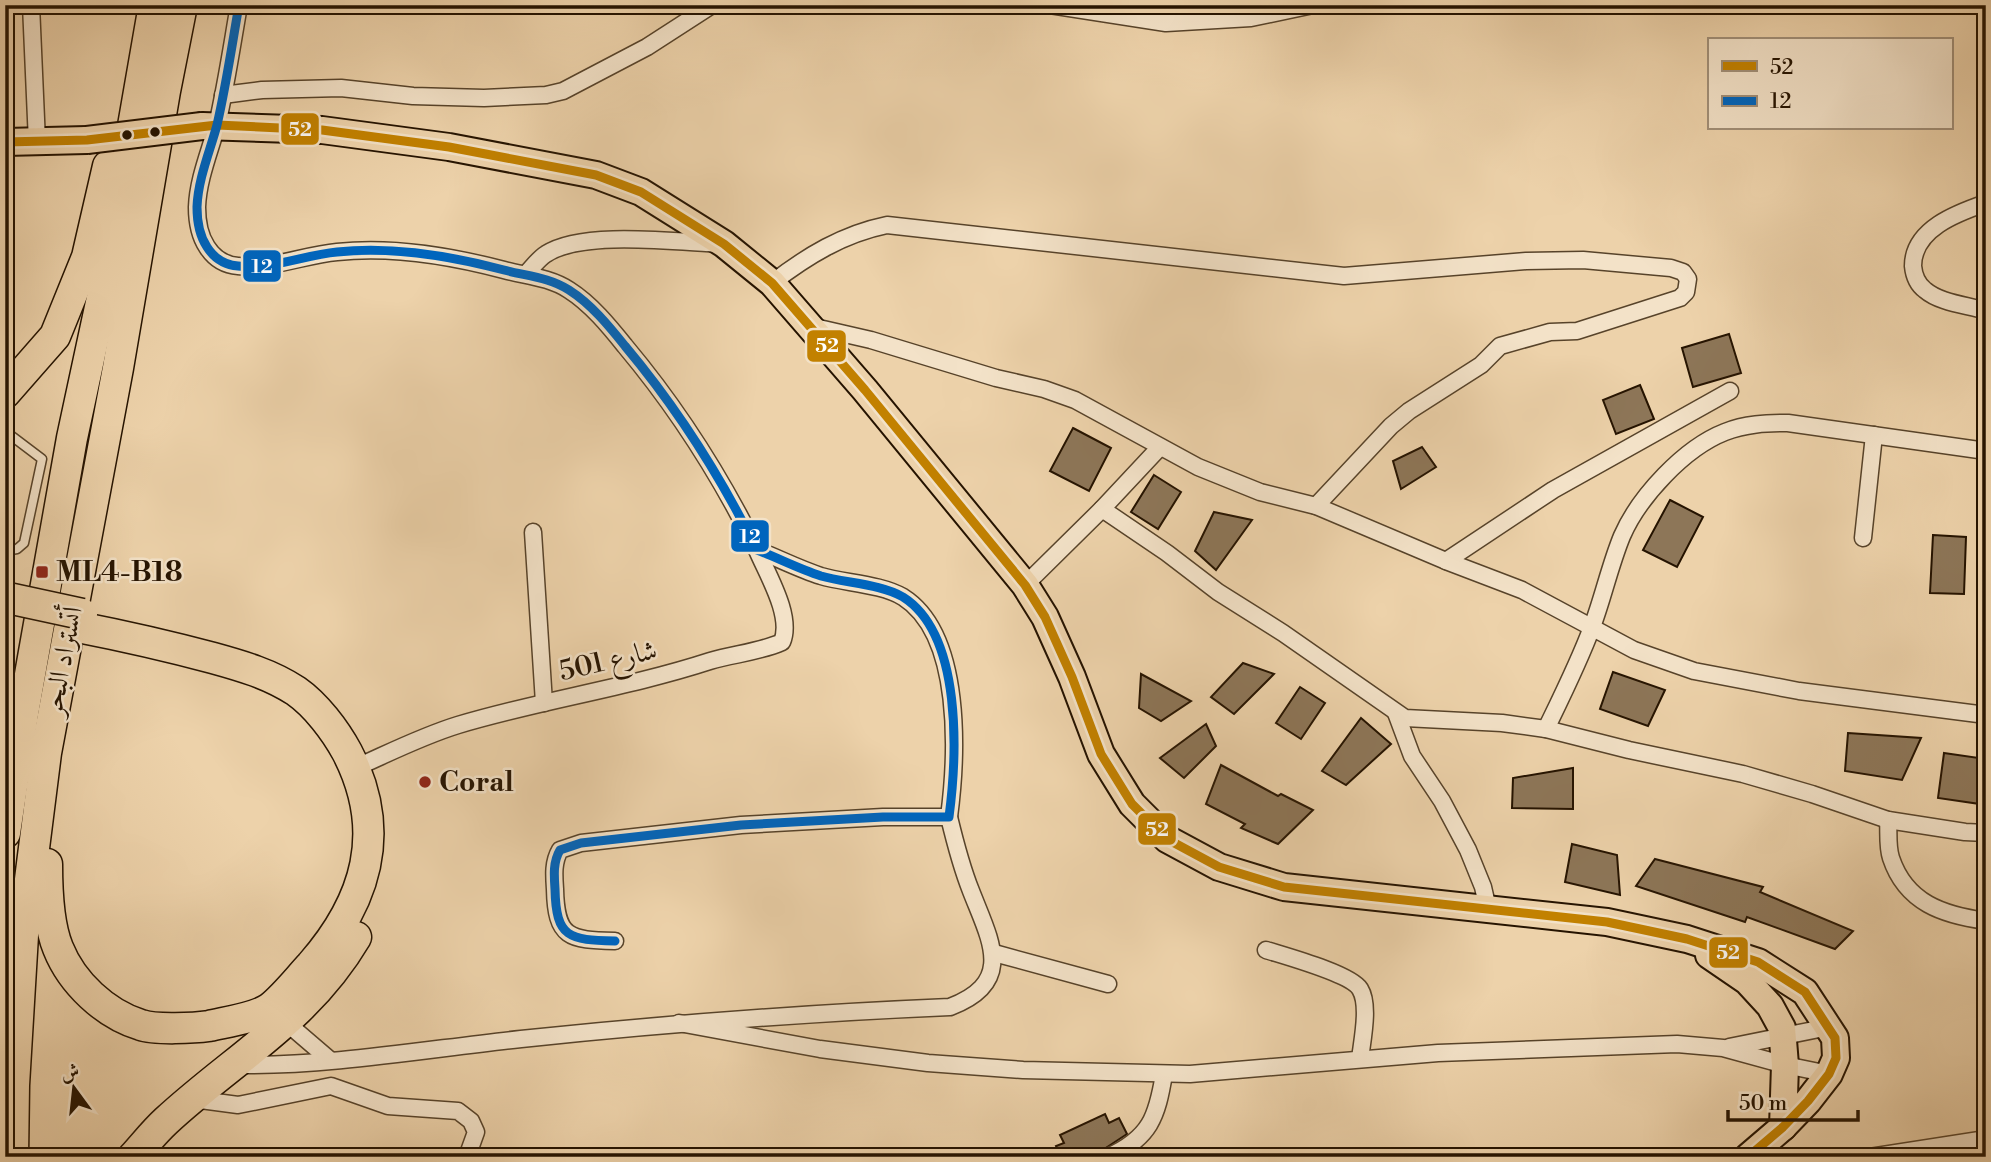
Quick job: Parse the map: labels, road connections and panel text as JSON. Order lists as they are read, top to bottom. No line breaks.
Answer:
{"streets":{"highway":["أتستراد البحر"],"street":["شارع 501"]},"places":{"transit":["ML4-B18"],"other":["Coral"]},"lines":["transit line 12","transit line 52"],"legend":["52","12"],"scale_bar":"50 m","north":"top"}
